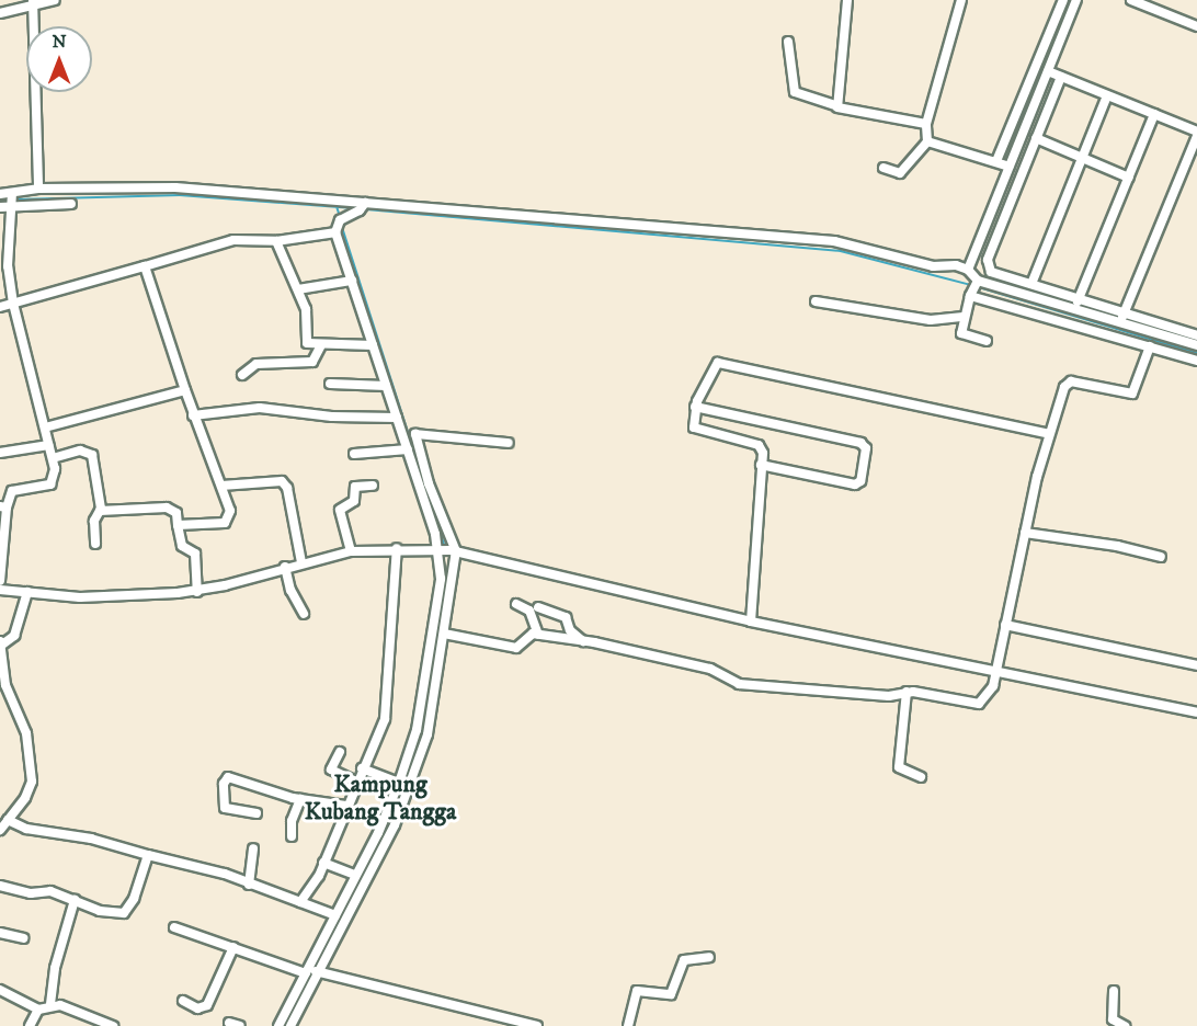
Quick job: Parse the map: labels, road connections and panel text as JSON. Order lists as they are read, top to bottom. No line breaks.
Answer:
{"districts":["Kampung Kubang Tangga"],"north":"top"}
